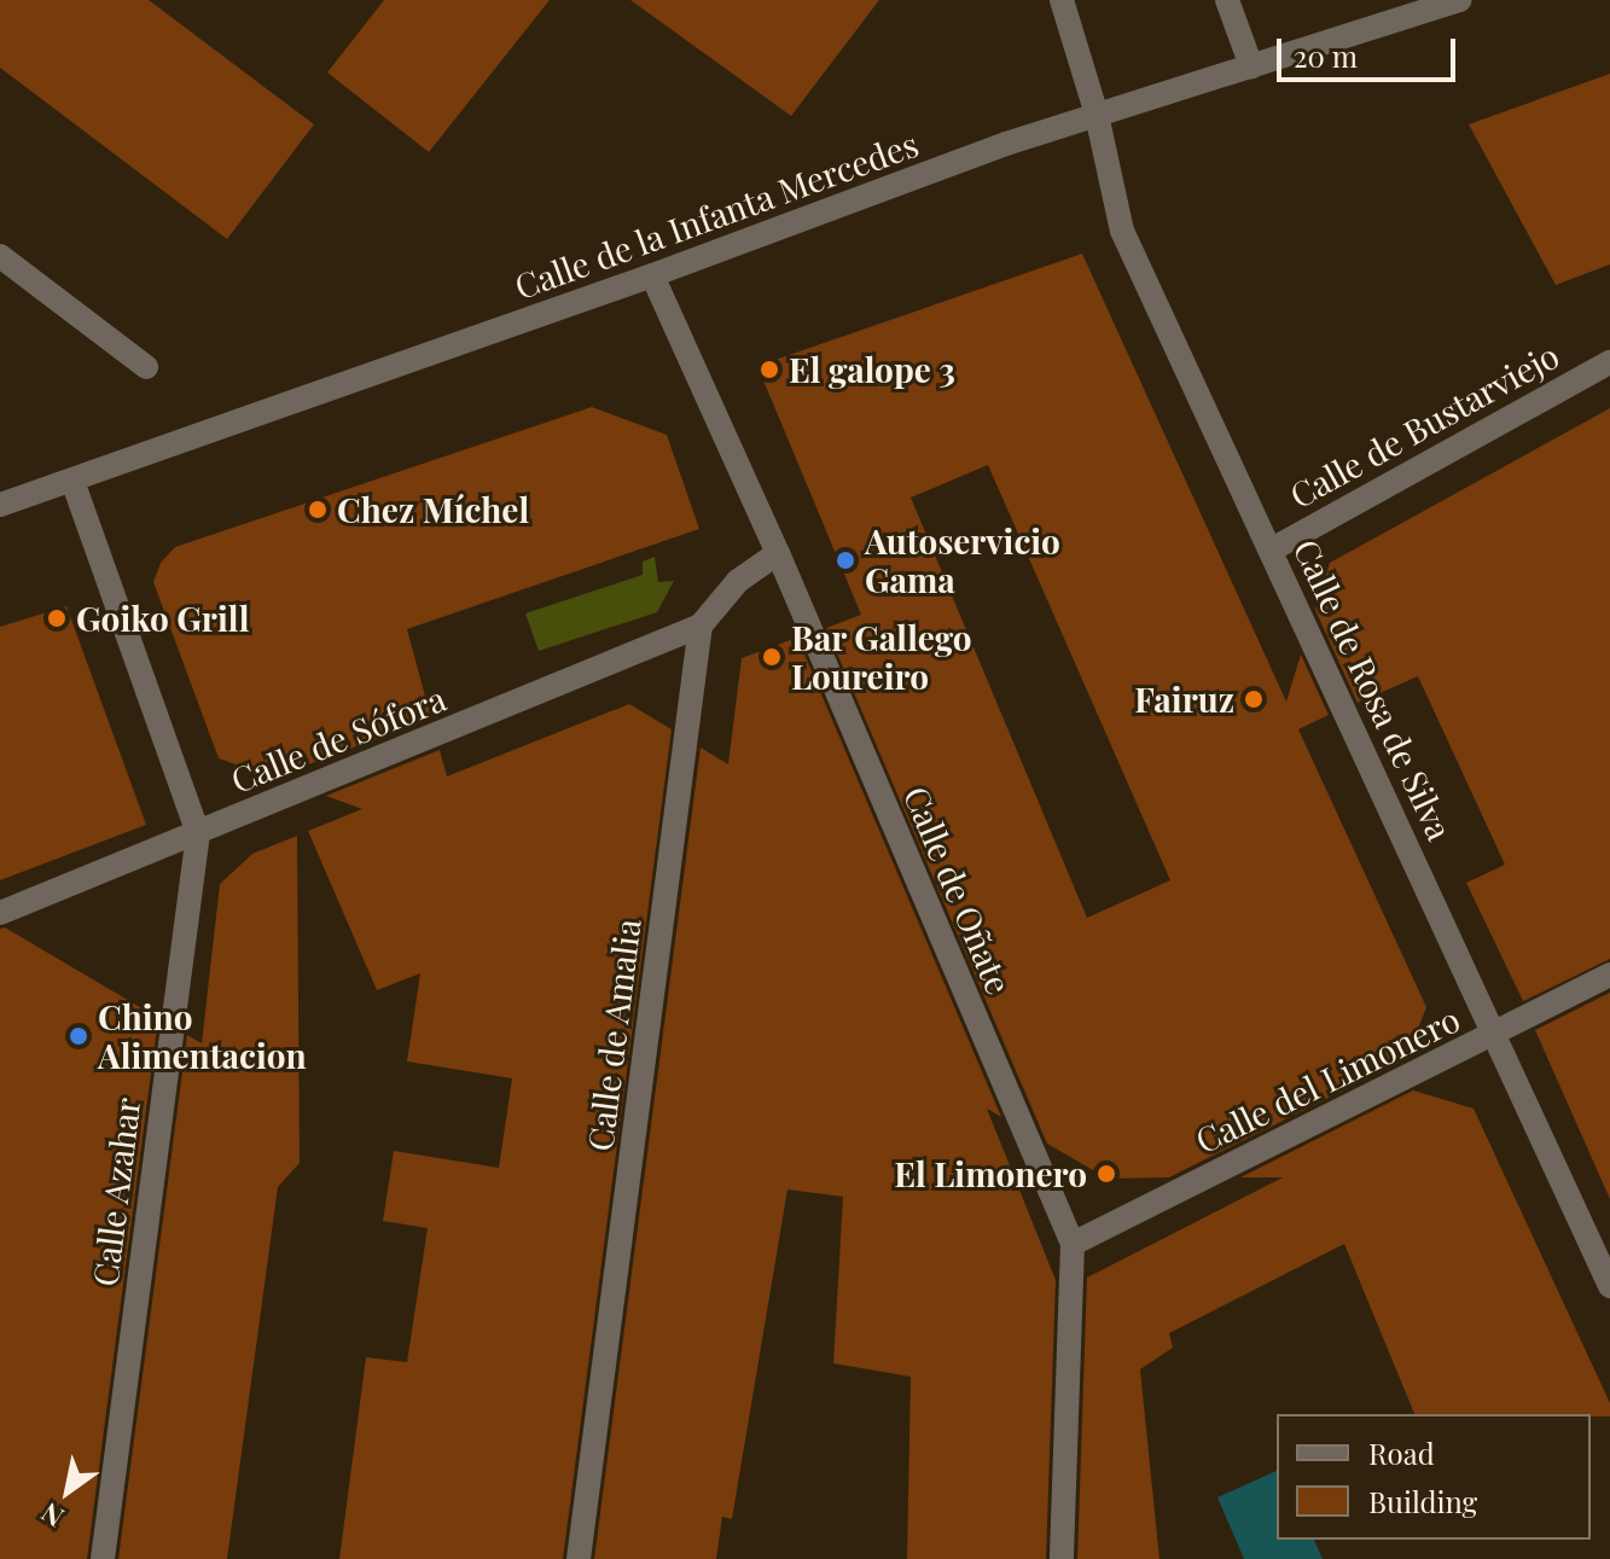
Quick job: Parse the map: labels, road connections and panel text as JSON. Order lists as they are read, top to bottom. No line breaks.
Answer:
{"streets":{"street":["Calle de la Infanta Mercedes","Calle de Bustarviejo","Calle de Rosa de Silva","Calle de Sófora","Calle de Oñate","Calle de Amalia","Calle del Limonero","Calle Azahar"]},"crossings":[["Calle de la Infanta Mercedes","Calle de Rosa de Silva"],["Calle de la Infanta Mercedes","Calle de Oñate"],["Calle de Bustarviejo","Calle de Rosa de Silva"],["Calle de Rosa de Silva","Calle del Limonero"],["Calle de Sófora","Calle de Amalia"],["Calle de Sófora","Calle Azahar"],["Calle de Oñate","Calle del Limonero"]],"places":["El galope 3","Chez Míchel","Autoservicio Gama","Goiko Grill","Bar Gallego Loureiro","Fairuz","Chino Alimentacion","El Limonero"],"legend":["Road","Building"],"scale_bar":"20 m","north":"bottom left"}
